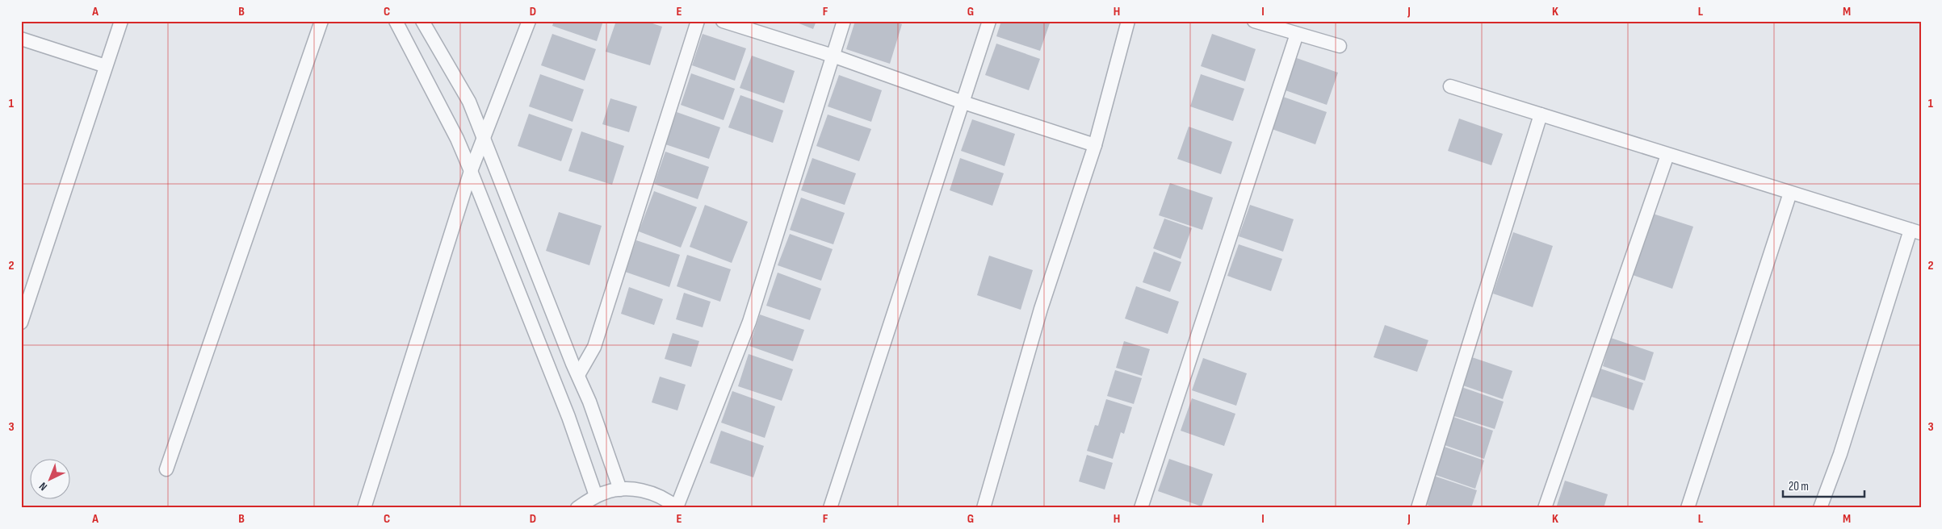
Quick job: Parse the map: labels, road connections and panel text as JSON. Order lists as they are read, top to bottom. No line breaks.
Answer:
{"scale_bar":"20 m","north":"bottom left","grid":{"columns":["A","B","C","D","E","F","G","H","I","J","K","L","M"],"rows":["1","2","3"]}}
